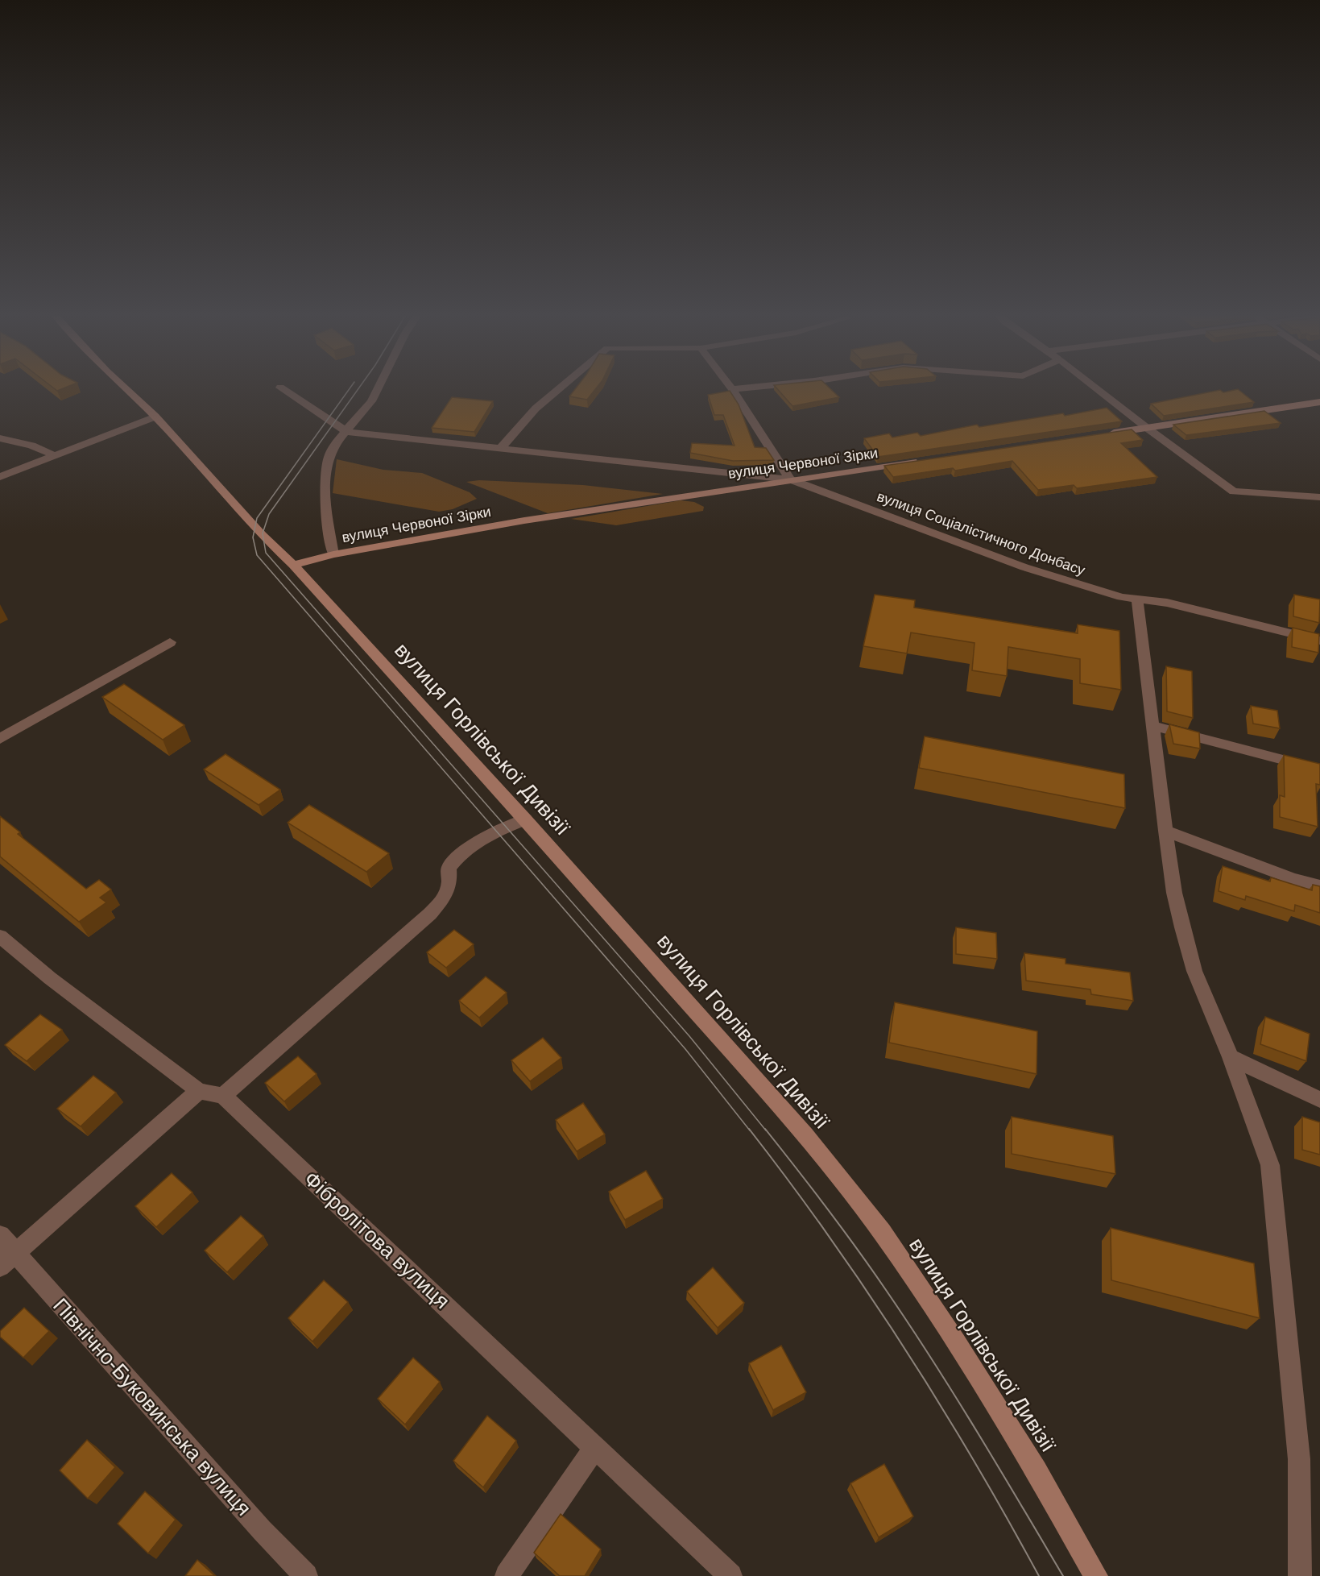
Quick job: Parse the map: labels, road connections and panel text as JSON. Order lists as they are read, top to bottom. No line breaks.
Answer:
{"streets":{"main road":["вулиця Червоної Зірки","вулиця Горлівської Дивізії"],"street":["вулиця Соціалістичного Донбасу","Фібролітова вулиця","Північно-Буковинська вулиця"]},"crossings":[["вулиця Червоної Зірки","вулиця Соціалістичного Донбасу"],["вулиця Червоної Зірки","вулиця Горлівської Дивізії"]]}
